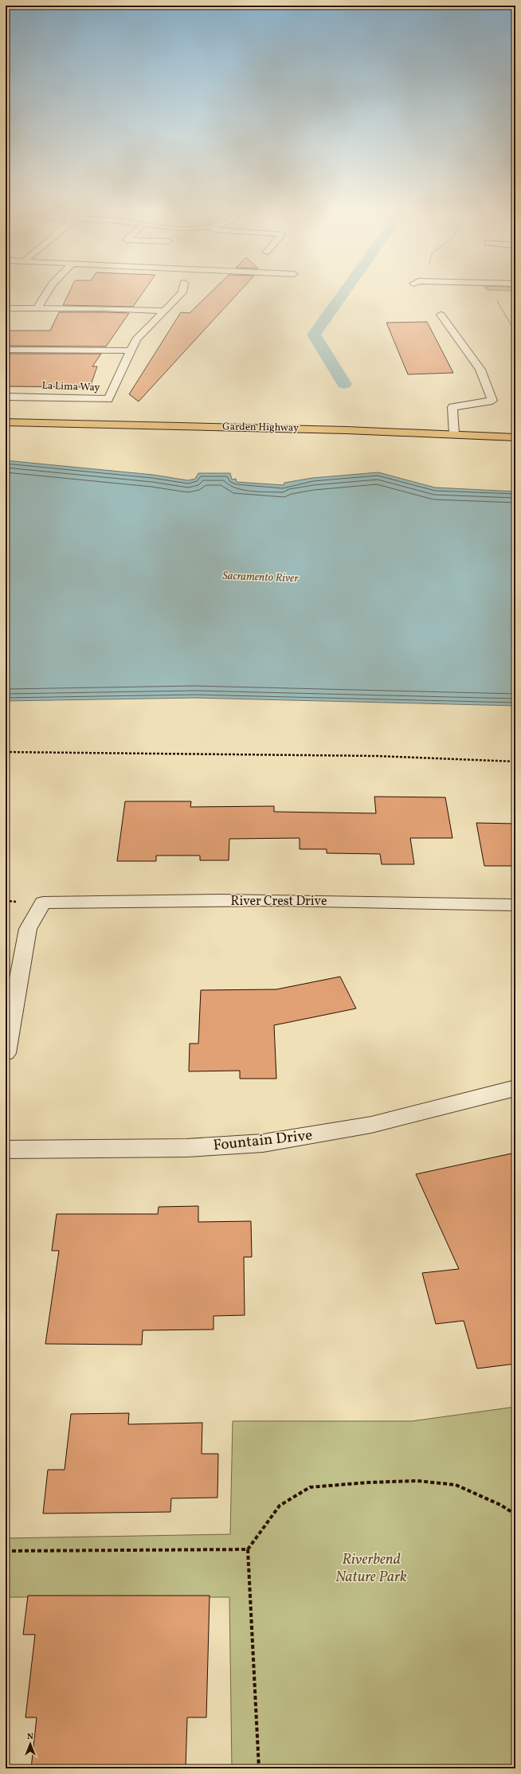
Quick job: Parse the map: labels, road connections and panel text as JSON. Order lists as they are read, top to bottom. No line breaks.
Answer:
{"streets":{"main road":["Garden Highway"],"street":["La Lima Way","River Crest Drive","Fountain Drive"]},"water":["Sacramento River"],"parks":["Riverbend Nature Park"],"north":"top"}
